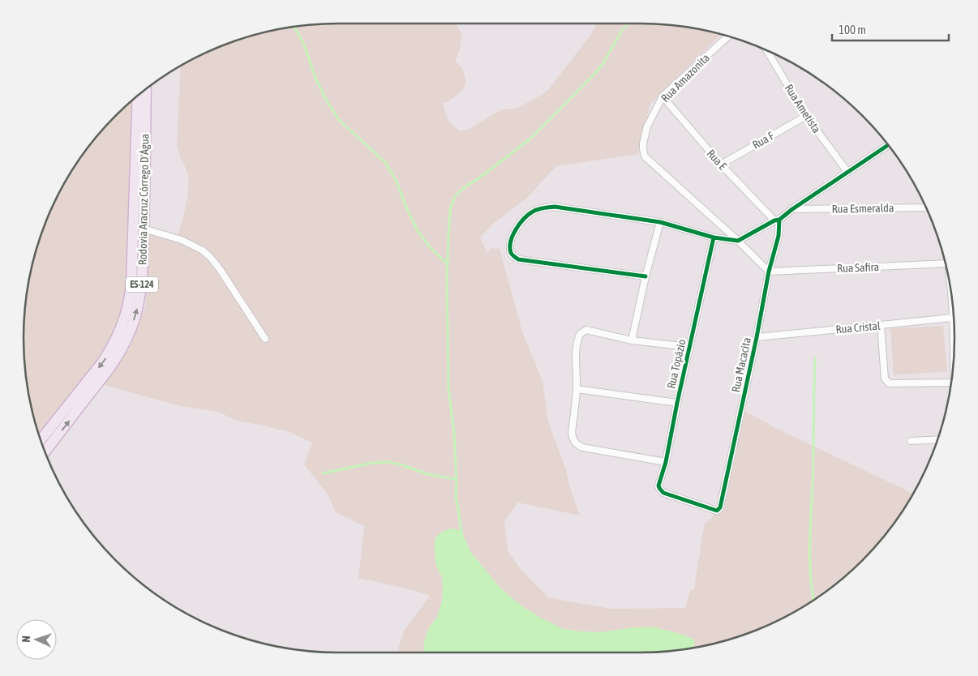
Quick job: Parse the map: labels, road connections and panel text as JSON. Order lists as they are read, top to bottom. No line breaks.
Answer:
{"streets":{"main road":["Rodovia Aracruz Córrego D'Água","ES-124"],"street":["Rua Amazonita","Rua Ametista","Rua F","Rua E","Rua Esmeralda","Rua Safira","Rua Cristal","Rua Topázio","Rua Macacita"]},"crossings":[["Rua Amazonita","Rua E"],["Rua Ametista","Rua F"],["Rua F","Rua E"],["Rua E","Rua Macacita"],["Rua Safira","Rua Macacita"],["Rua Cristal","Rua Macacita"],["Rua Topázio","Rua Macacita"]],"scale_bar":"100 m","north":"left"}
